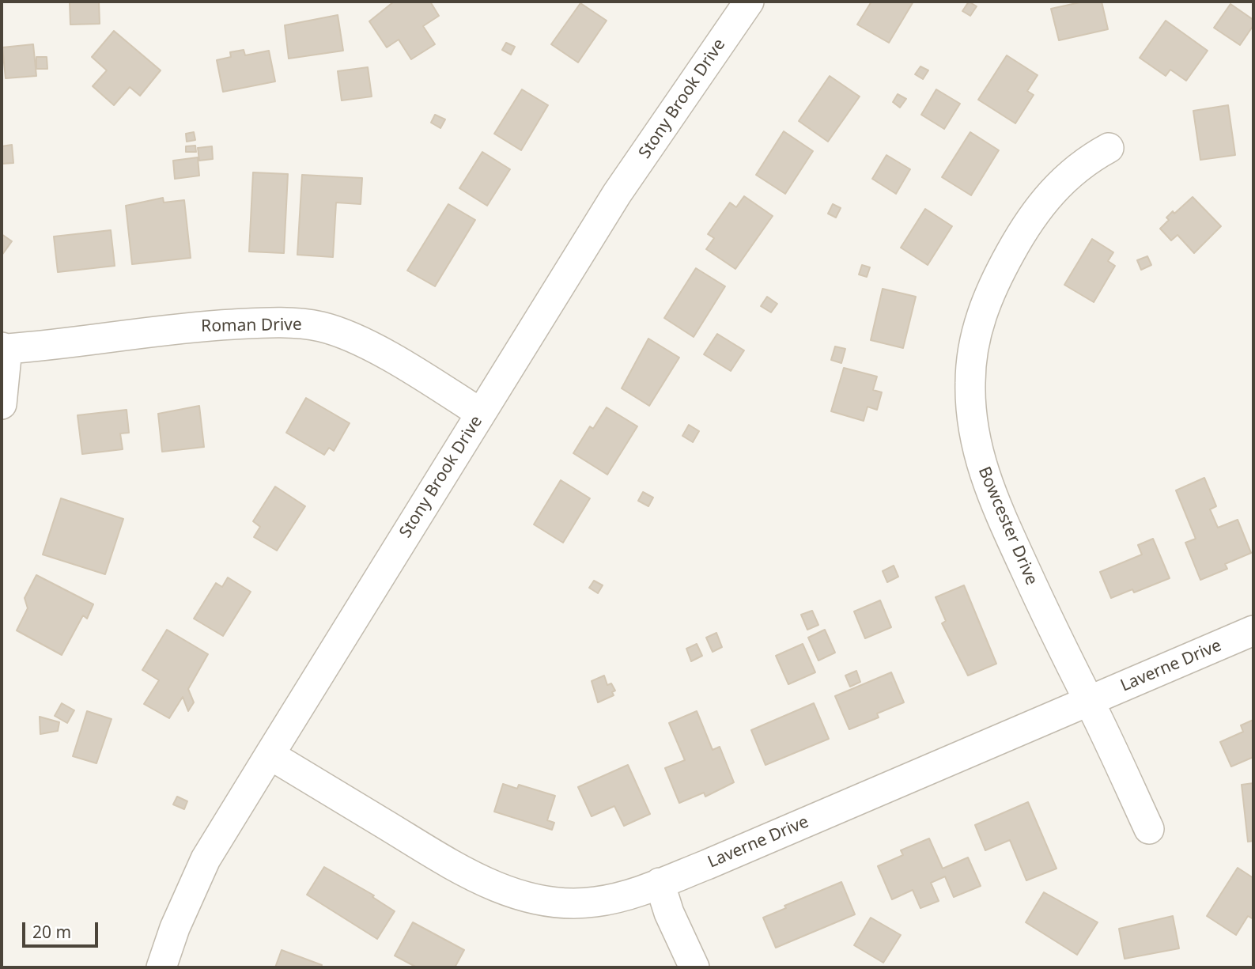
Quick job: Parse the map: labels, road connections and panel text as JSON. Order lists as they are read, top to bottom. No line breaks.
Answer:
{"streets":{"street":["Stony Brook Drive","Roman Drive","Bowcester Drive","Laverne Drive"]},"crossings":[["Stony Brook Drive","Roman Drive"],["Stony Brook Drive","Laverne Drive"],["Bowcester Drive","Laverne Drive"]],"scale_bar":"20 m"}
